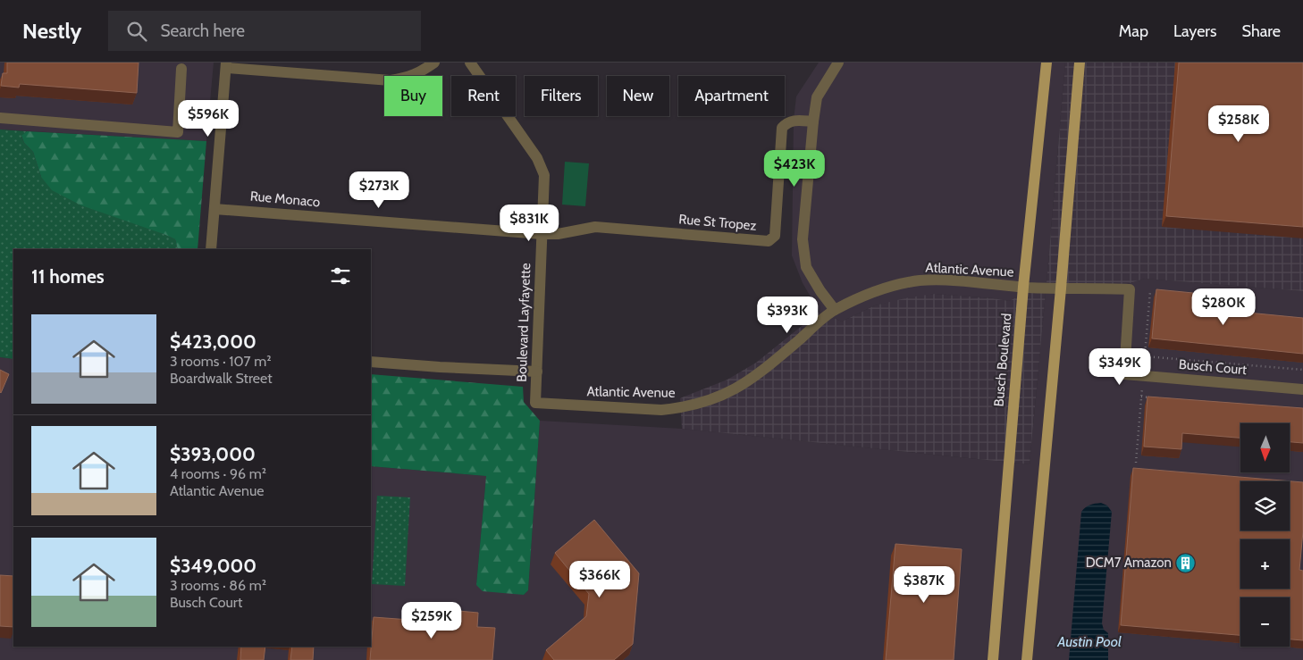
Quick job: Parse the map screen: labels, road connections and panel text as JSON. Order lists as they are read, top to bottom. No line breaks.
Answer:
{"streets":{"main road":["Busch Boulevard"],"street":["Rue Monaco","Rue St Tropez","Atlantic Avenue","Boulevard Layfayette","Busch Court"]},"crossings":[["Rue Monaco","Rue St Tropez"],["Rue Monaco","Boulevard Layfayette"],["Rue St Tropez","Boulevard Layfayette"],["Atlantic Avenue","Boulevard Layfayette"],["Atlantic Avenue","Busch Boulevard"],["Atlantic Avenue","Busch Court"],["Busch Boulevard","Busch Court"]],"water":["Austin Pool"],"places":{"building":["DCM7 Amazon"]},"north":"bottom","page":{"header":"Nestly","search":"Search here","nav":["Map","Layers","Share"],"chip":["Buy","Rent","Filters","New","Apartment"],"price":["$596K","$258K","$423K","$273K","$831K","$280K","$393K","$349K","$366K","$387K","$259K"],"heading":"11 homes","list":[{"name":"$423,000","note":"3 rooms · 107 m² · Boardwalk Street"},{"name":"$393,000","note":"4 rooms · 96 m² · Atlantic Avenue"},{"name":"$349,000","note":"3 rooms · 86 m² · Busch Court"}],"map_buttons":["+","−"]}}
